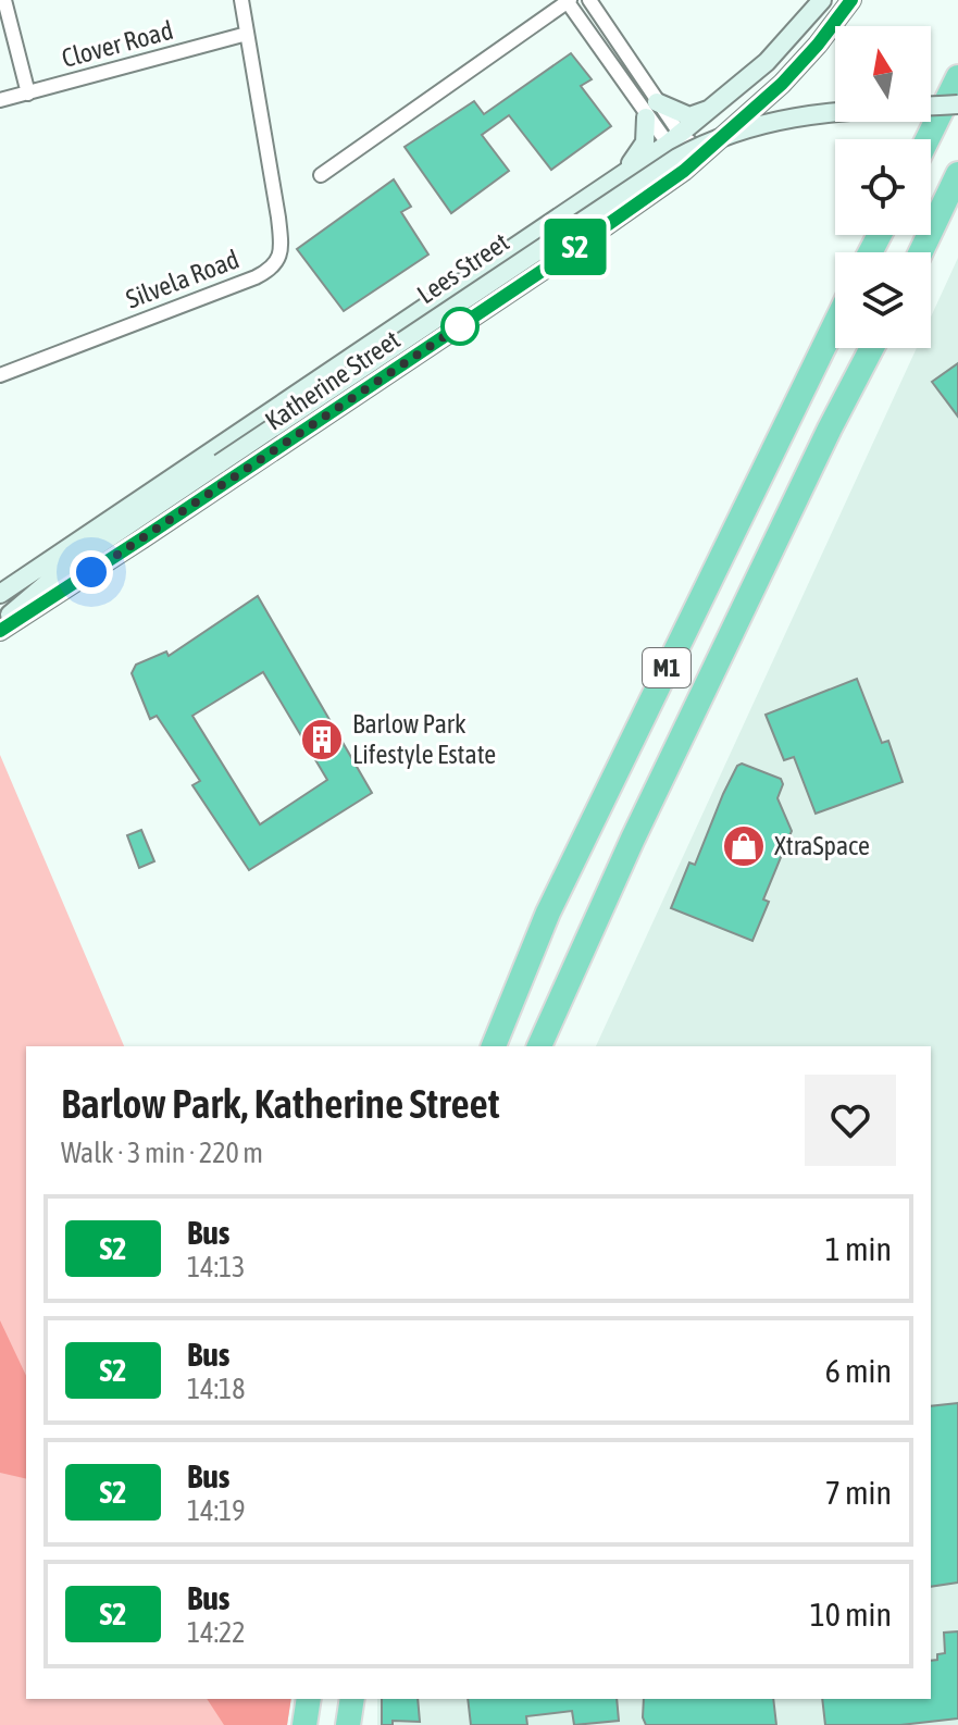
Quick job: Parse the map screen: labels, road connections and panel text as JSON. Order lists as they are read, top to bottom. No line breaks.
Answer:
{"streets":{"highway":["M1"],"main road":["Lees Street","Katherine Street"],"street":["Clover Road","Silvela Road"]},"crossings":[["Clover Road","Silvela Road"]],"places":{"building":["Barlow Park Lifestyle Estate"],"shop":["XtraSpace"]},"lines":["bus line S2"],"north":"top","page":{"on_map":"S2","heading":["Barlow Park, Katherine Street","Walk · 3 min · 220 m"],"list":[{"mark":"S2","name":"Bus","note":"14:13","value":"1 min"},{"mark":"S2","name":"Bus","note":"14:18","value":"6 min"},{"mark":"S2","name":"Bus","note":"14:19","value":"7 min"},{"mark":"S2","name":"Bus","note":"14:22","value":"10 min"}]}}
